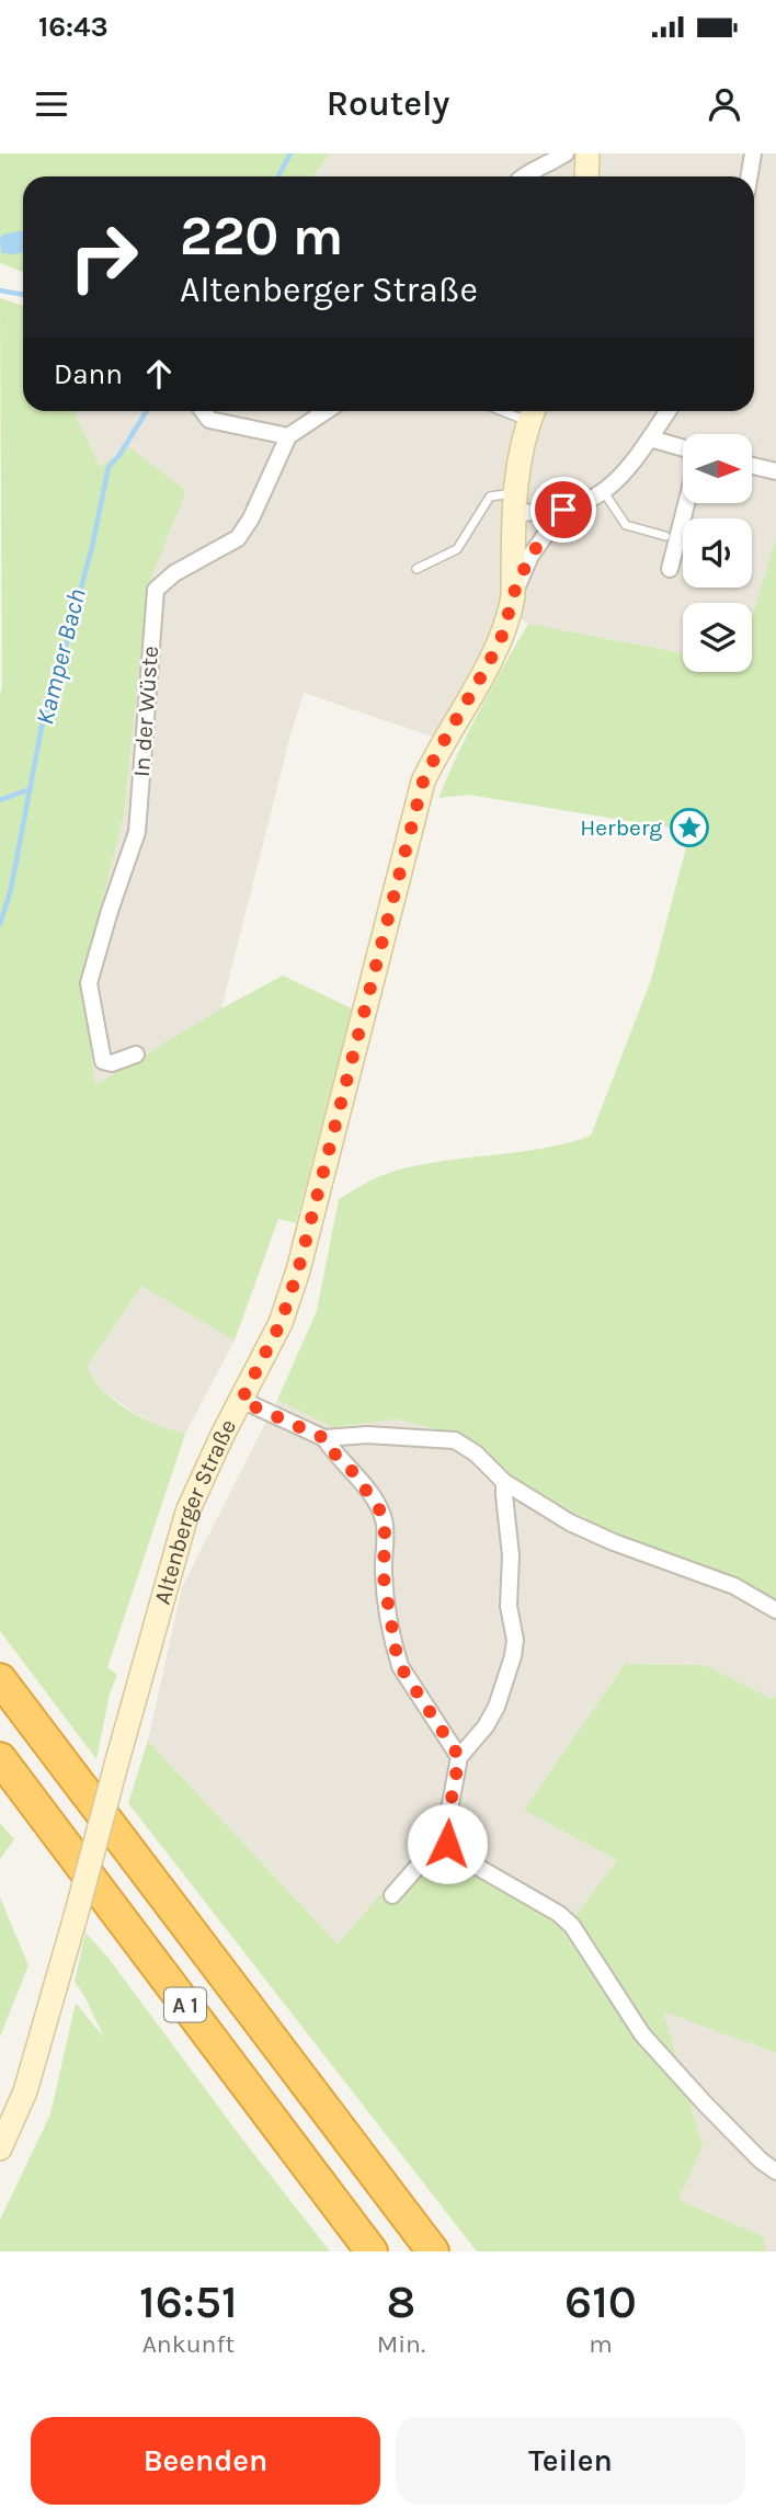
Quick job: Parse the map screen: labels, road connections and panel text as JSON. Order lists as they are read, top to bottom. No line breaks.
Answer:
{"streets":{"highway":["A 1"],"main road":["Altenberger Straße"],"street":["In der Wüste"]},"water":["Kamper Bach"],"places":{"place":["Herberg"]},"north":"right","page":{"status":"16:43","header":"Routely","turn":["220 m","Altenberger Straße"],"then":"Dann","eta":["16:51","Ankunft","8","Min.","610","m"],"buttons":["Beenden","Teilen"]}}
